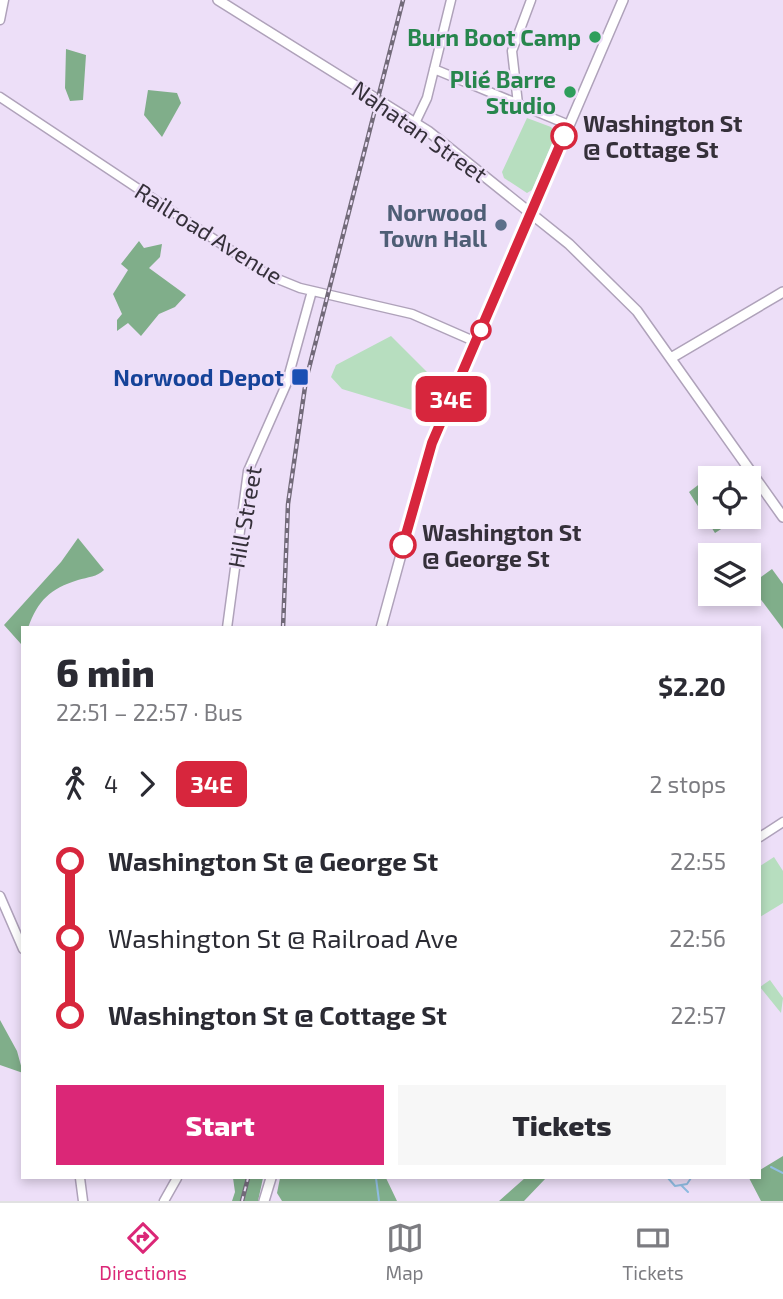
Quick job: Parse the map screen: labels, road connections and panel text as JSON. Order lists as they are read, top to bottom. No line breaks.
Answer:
{"streets":{"main road":["Nahatan Street"],"street":["Railroad Avenue","Hill Street"]},"crossings":[["Railroad Avenue","Hill Street"]],"places":{"other":["Burn Boot Camp","Plié Barre Studio","Washington St @ Cottage St","Norwood Town Hall","Washington St @ George St"],"transit":["Norwood Depot"]},"lines":["bus line 34E"],"page":{"on_map":"34E","heading":["6 min","22:51 – 22:57 · Bus","$2.20"],"legs":["4","34E","2 stops"],"list":[{"name":"Washington St @ George St","value":"22:55"},{"name":"Washington St @ Railroad Ave","value":"22:56"},{"name":"Washington St @ Cottage St","value":"22:57"}],"buttons":["Start","Tickets"],"tabs":["Directions","Map","Tickets"]}}
